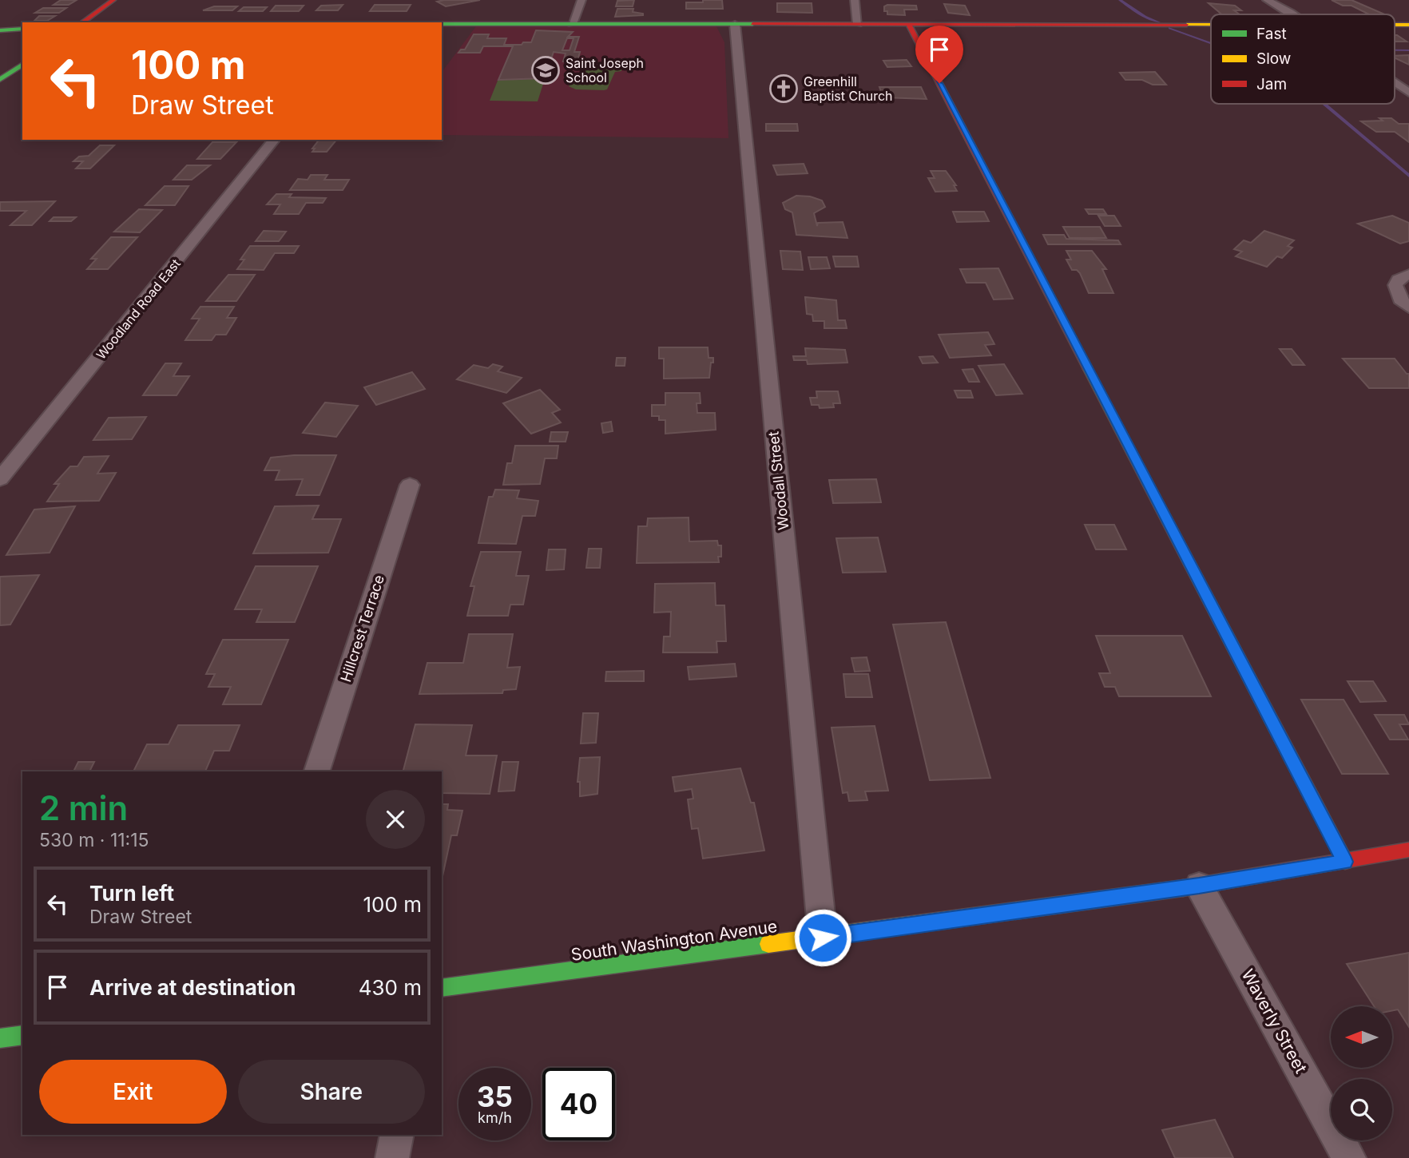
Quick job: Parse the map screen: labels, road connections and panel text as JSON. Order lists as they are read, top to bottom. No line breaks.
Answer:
{"streets":{"street":["Woodland Road East","Woodall Street","Hillcrest Terrace","South Washington Avenue","Waverly Street"]},"crossings":[["Woodall Street","South Washington Avenue"],["South Washington Avenue","Waverly Street"]],"places":{"school or university":["Saint Joseph School"],"church":["Greenhill Baptist Church"]},"legend":["Fast","Slow","Jam"],"north":"left","page":{"turn":["100 m","Draw Street"],"heading":["2 min","530 m · 11:15"],"list":[{"name":"Turn left","note":"Draw Street","value":"100 m"},{"name":"Arrive at destination","value":"430 m"}],"buttons":["Exit","Share"],"speed":"35 km/h","limit":"40"}}
